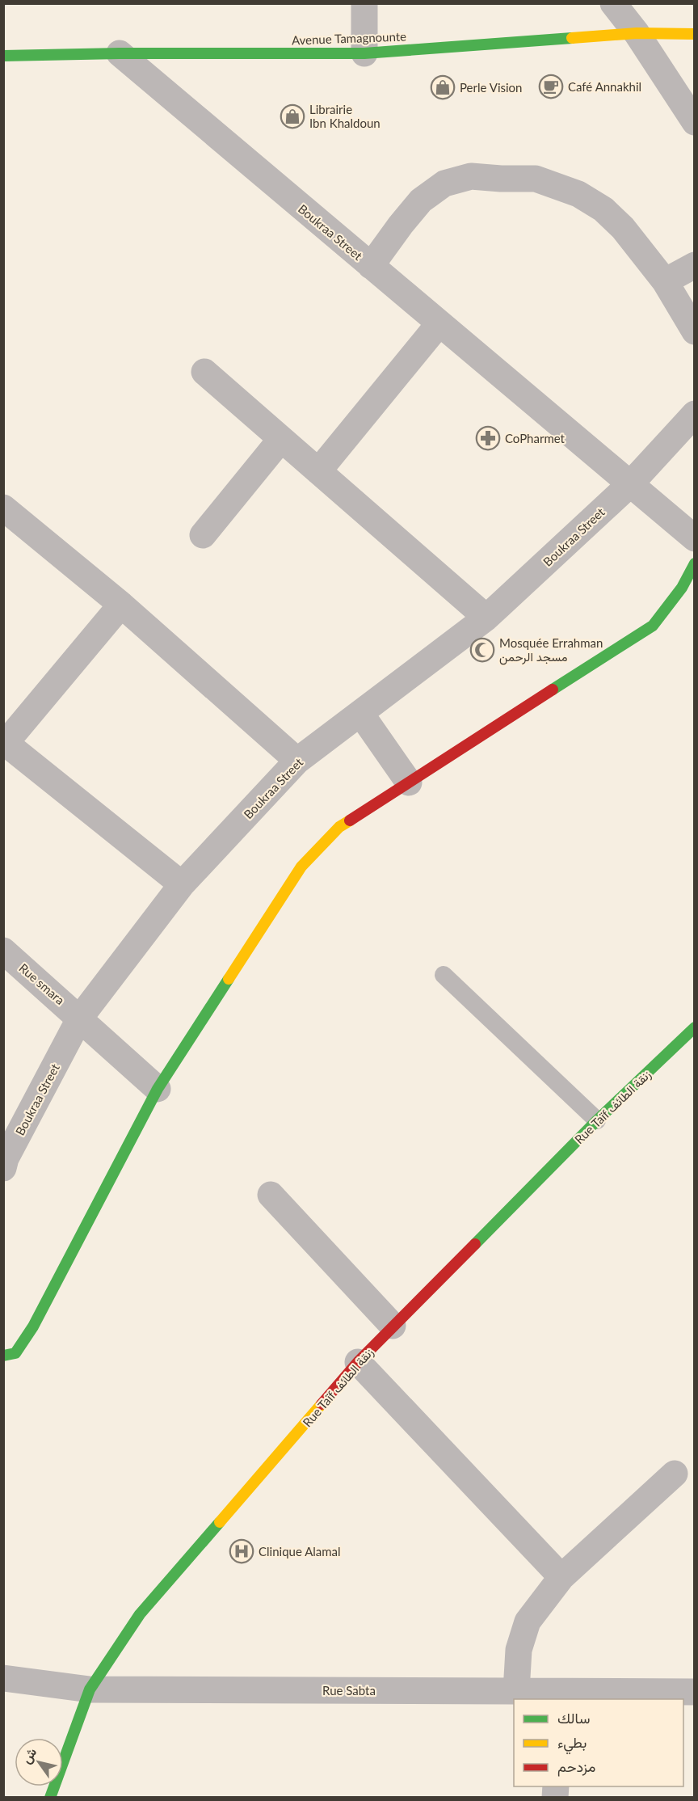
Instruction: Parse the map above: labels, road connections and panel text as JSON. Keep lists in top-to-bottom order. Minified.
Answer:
{"streets":{"street":["Avenue Tamagnounte","Boukraa Street","Rue smara","Rue Taïf زنقة الطائف","Rue Sabta"]},"crossings":[["Avenue Tamagnounte","Boukraa Street"],["Boukraa Street","Rue smara"],["Rue Taïf زنقة الطائف","Rue Sabta"]],"places":{"cafe":["Café Annakhil"],"shop":["Perle Vision","Librairie Ibn Khaldoun"],"pharmacy":["CoPharmet"],"mosque":["Mosquée Errahman مسجد الرحمن"],"hospital":["Clinique Alamal"]},"legend":["سالك","بطيء","مزدحم"],"north":"top left"}
